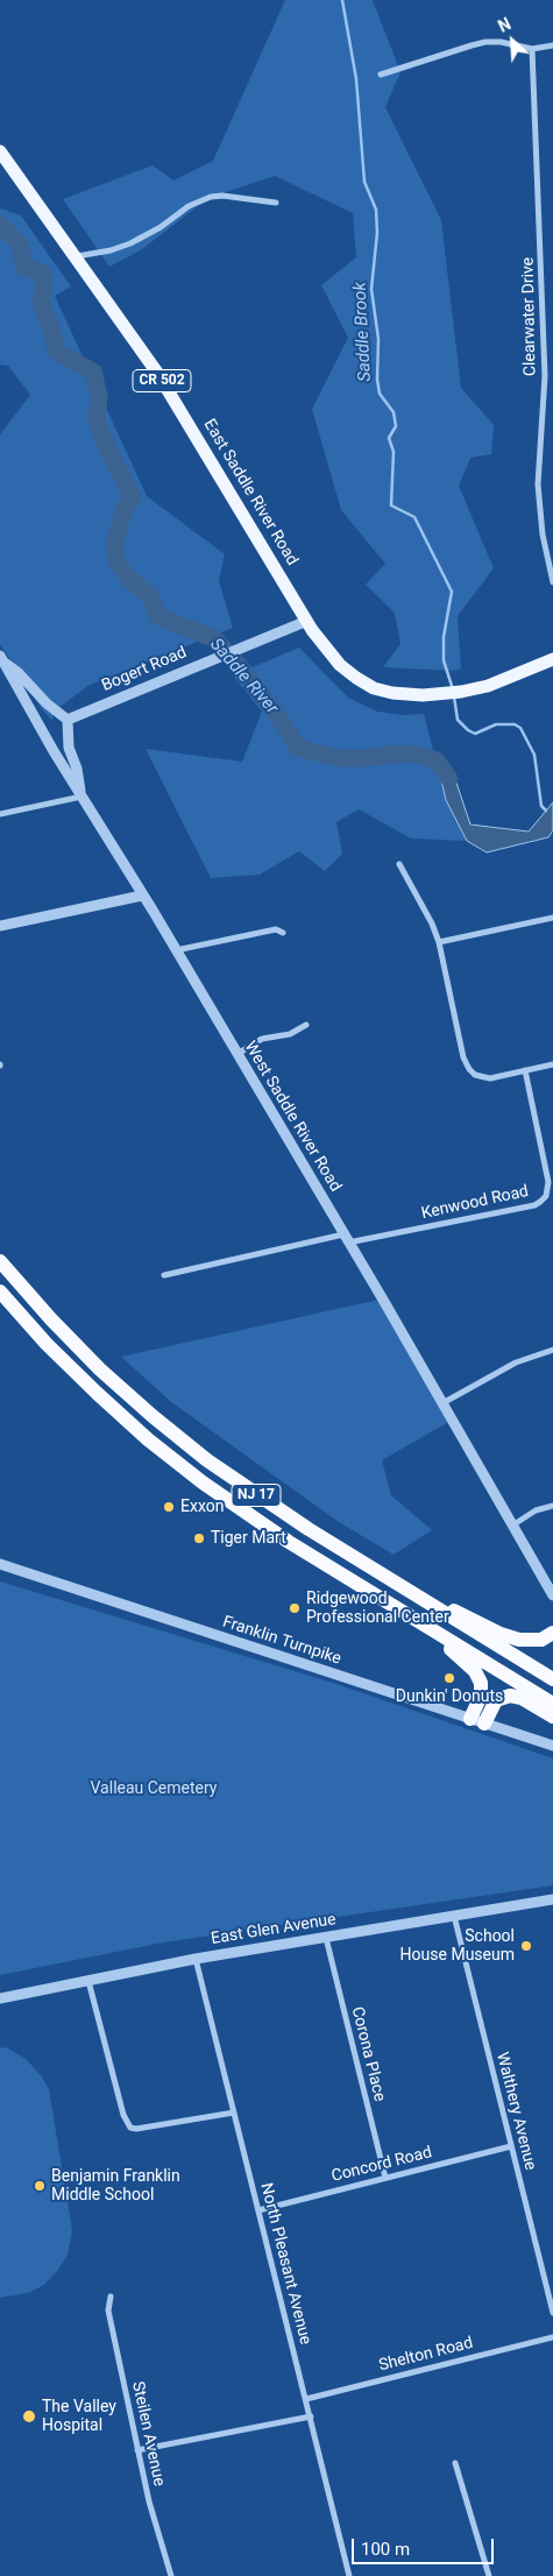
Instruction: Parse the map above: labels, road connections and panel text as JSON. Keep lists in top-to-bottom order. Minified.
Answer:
{"streets":{"highway":["NJ 17"],"main road":["CR 502","East Saddle River Road"],"street":["Clearwater Drive","Bogert Road","West Saddle River Road","Kenwood Road","Franklin Turnpike","East Glen Avenue","Corona Place","Walthery Avenue","Concord Road","North Pleasant Avenue","Shelton Road","Steilen Avenue"]},"crossings":[["East Saddle River Road","Bogert Road"],["West Saddle River Road","Kenwood Road"],["East Glen Avenue","Corona Place"],["East Glen Avenue","Walthery Avenue"],["East Glen Avenue","North Pleasant Avenue"],["Corona Place","Concord Road"],["Walthery Avenue","Concord Road"],["Concord Road","North Pleasant Avenue"],["North Pleasant Avenue","Shelton Road"]],"water":["Saddle Brook","Saddle River"],"parks":["Valleau Cemetery"],"places":["Exxon","Tiger Mart","Ridgewood Professional Center","Dunkin' Donuts","School House Museum","Benjamin Franklin Middle School","The Valley Hospital"],"scale_bar":"100 m","north":"top left"}
